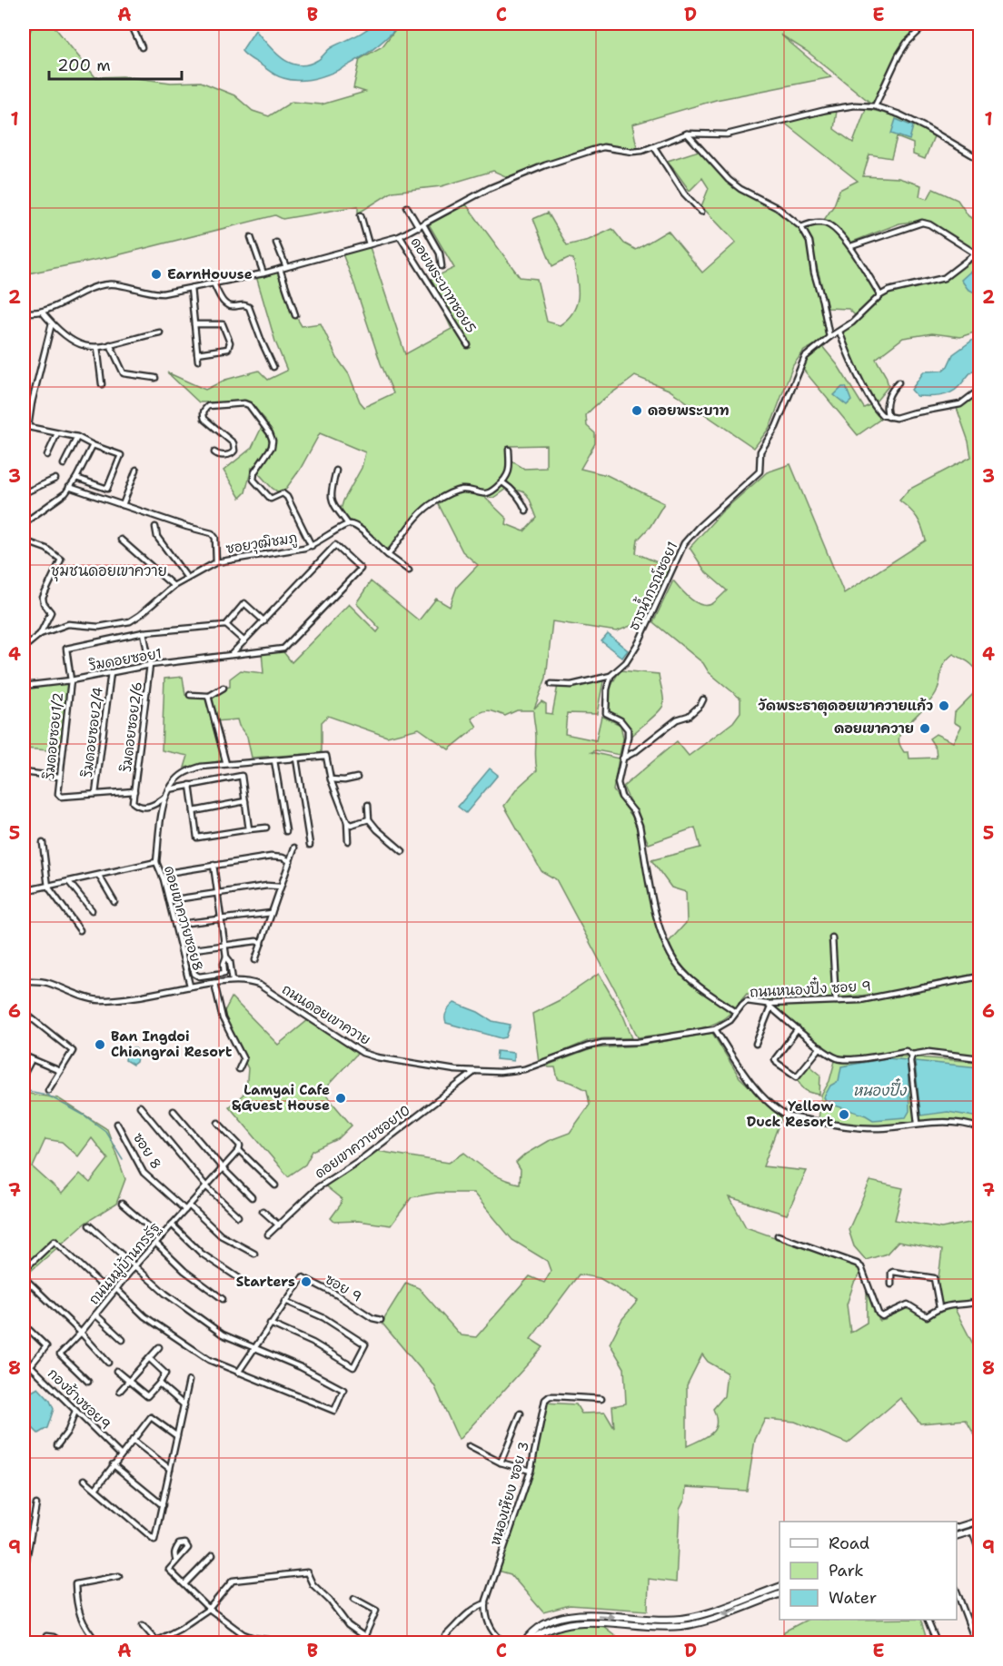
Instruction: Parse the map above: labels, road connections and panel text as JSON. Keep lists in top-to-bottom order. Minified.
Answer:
{"streets":{"street":["ดอยพระบาทซอย5","ซอยวุฒิชมภู","ธารน้ำกรณ์ซอย1","ริมดอยซอย1","ริมดอยซอย2/6","ริมดอยซอย2/4","ริมดอยซอย1/2","ดอยเขาควายซอย8","ถนนหนองปึ๋ง ซอย 9","ถนนดอยเขาควาย","ดอยเขาควายซอย10","ซอย 8","ถนนหมู่บ้านกรรัฐ","ซอย 9","กองช้างซอย9","หนองเหียง ซอย 3"]},"crossings":[["ริมดอยซอย1","ริมดอยซอย2/6"],["ริมดอยซอย1","ริมดอยซอย2/4"],["ริมดอยซอย1","ริมดอยซอย1/2"],["ริมดอยซอย2/6","ริมดอยซอย1/2"],["ริมดอยซอย2/4","ริมดอยซอย1/2"],["ดอยเขาควายซอย8","ถนนดอยเขาควาย"],["ถนนหนองปึ๋ง ซอย 9","ถนนดอยเขาควาย"],["ถนนดอยเขาควาย","ดอยเขาควายซอย10"],["ซอย 8","ถนนหมู่บ้านกรรัฐ"]],"districts":["ชุมชนดอยเขาควาย"],"water":["หนองปึ๋ง"],"places":["EarnHouuse","ดอยพระบาท","วัดพระธาตุดอยเขาควายแก้ว","ดอยเขาควาย","Ban Ingdoi Chiangrai Resort","Lamyai Cafe &Guest House","Yellow Duck Resort","Starters"],"legend":["Road","Park","Water"],"scale_bar":"200 m","grid":{"columns":["A","B","C","D","E"],"rows":["1","2","3","4","5","6","7","8","9"]}}
